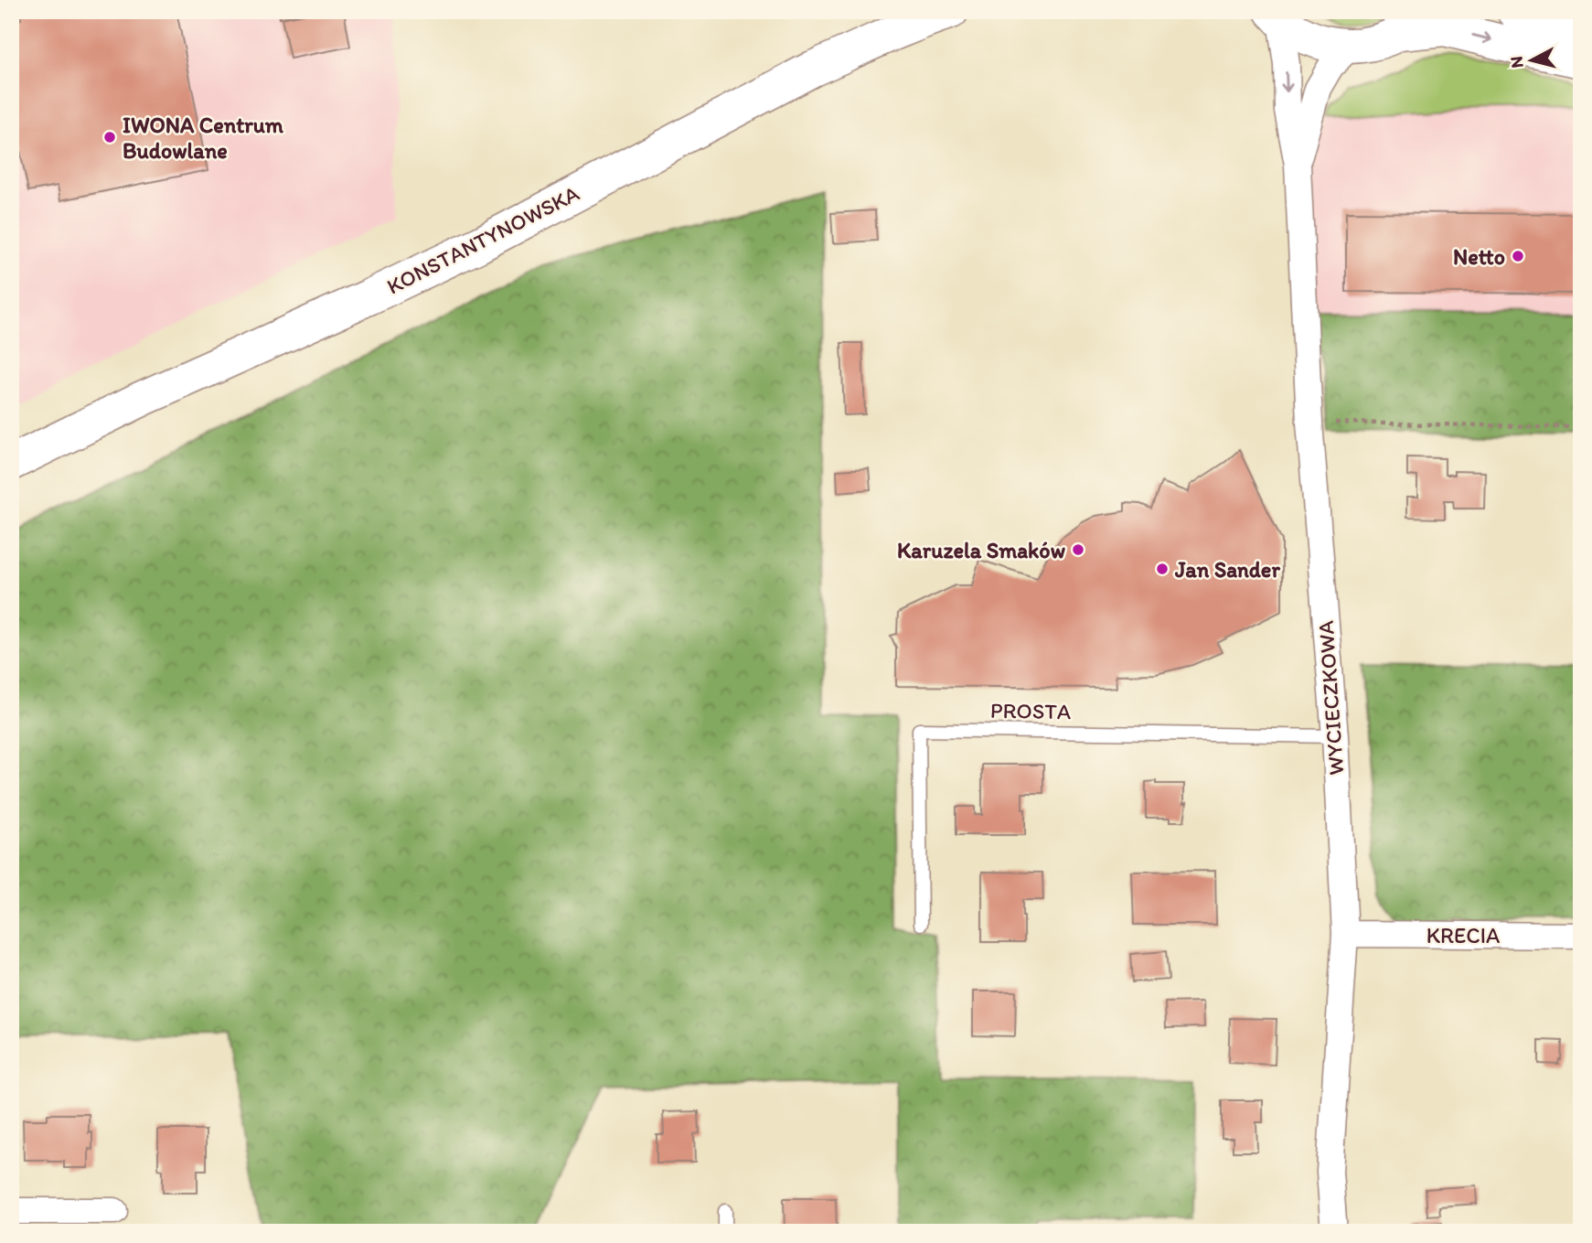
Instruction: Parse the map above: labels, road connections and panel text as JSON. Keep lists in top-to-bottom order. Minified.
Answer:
{"streets":{"main road":["KONSTANTYNOWSKA"],"street":["WYCIECZKOWA","KRECIA"],"lane":["PROSTA"]},"crossings":[["WYCIECZKOWA","PROSTA"],["WYCIECZKOWA","KRECIA"]],"places":["IWONA Centrum Budowlane","Netto","Karuzela Smaków","Jan Sander"],"north":"left"}
